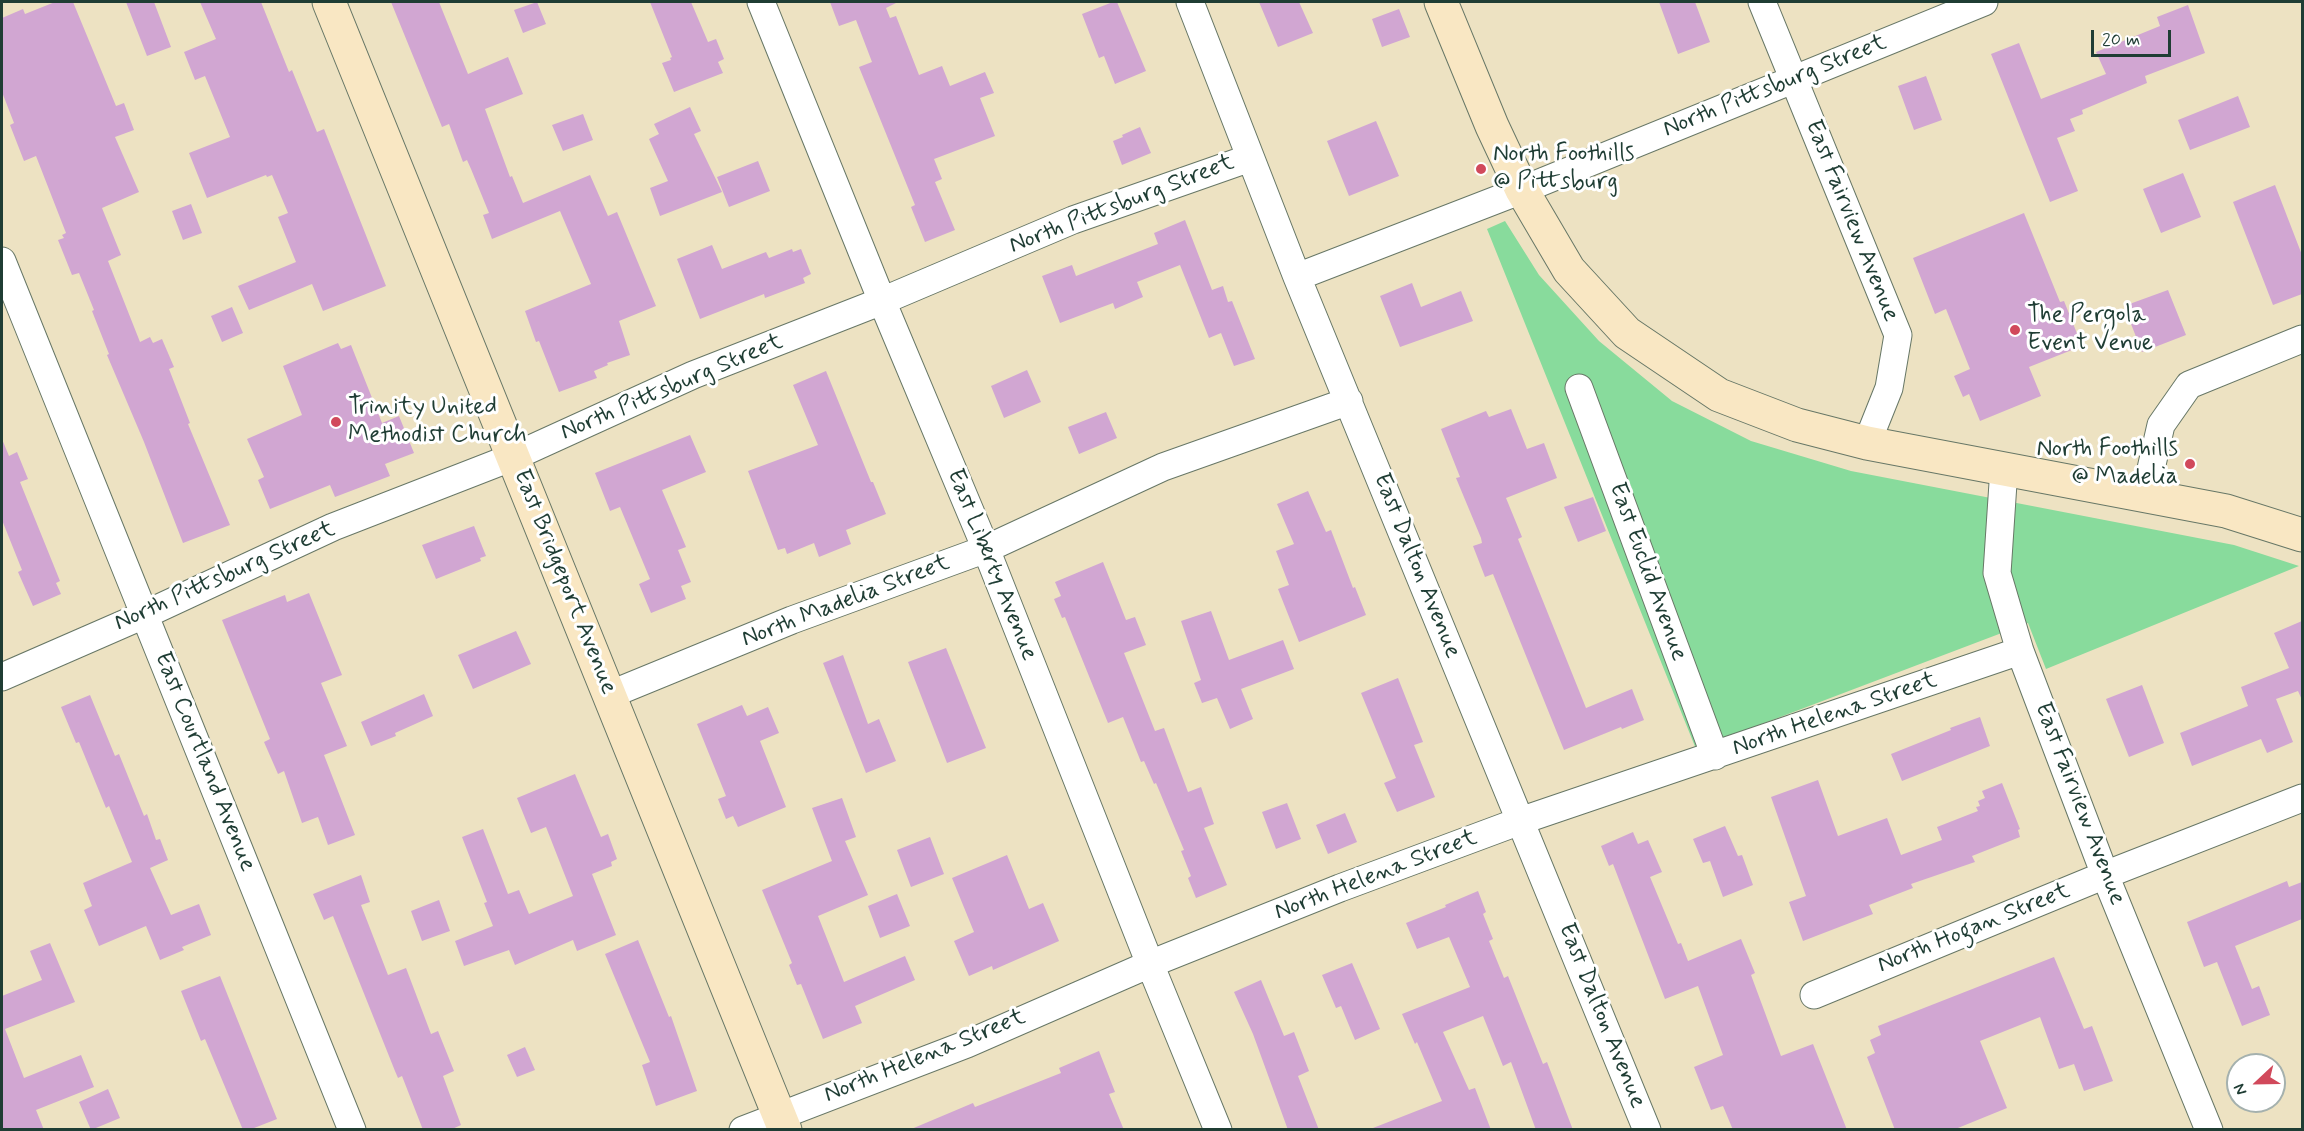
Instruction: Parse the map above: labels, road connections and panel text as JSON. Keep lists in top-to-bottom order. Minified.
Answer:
{"streets":{"street":["North Pittsburg Street","East Fairview Avenue","East Liberty Avenue","East Dalton Avenue","East Euclid Avenue","East Bridgeport Avenue","North Madelia Street","North Helena Street","East Courtland Avenue","North Hogan Street"]},"crossings":[["North Pittsburg Street","East Fairview Avenue"],["North Pittsburg Street","East Liberty Avenue"],["North Pittsburg Street","East Dalton Avenue"],["North Pittsburg Street","East Bridgeport Avenue"],["North Pittsburg Street","East Courtland Avenue"],["East Fairview Avenue","North Helena Street"],["East Fairview Avenue","North Hogan Street"],["East Liberty Avenue","North Madelia Street"],["East Liberty Avenue","North Helena Street"],["East Dalton Avenue","North Madelia Street"],["East Dalton Avenue","North Helena Street"],["East Euclid Avenue","North Helena Street"],["East Bridgeport Avenue","North Madelia Street"],["East Bridgeport Avenue","North Helena Street"]],"places":["North Foothills @ Pittsburg","The Pergola Event Venue","Trinity United Methodist Church","North Foothills @ Madelia"],"scale_bar":"20 m","north":"left"}
